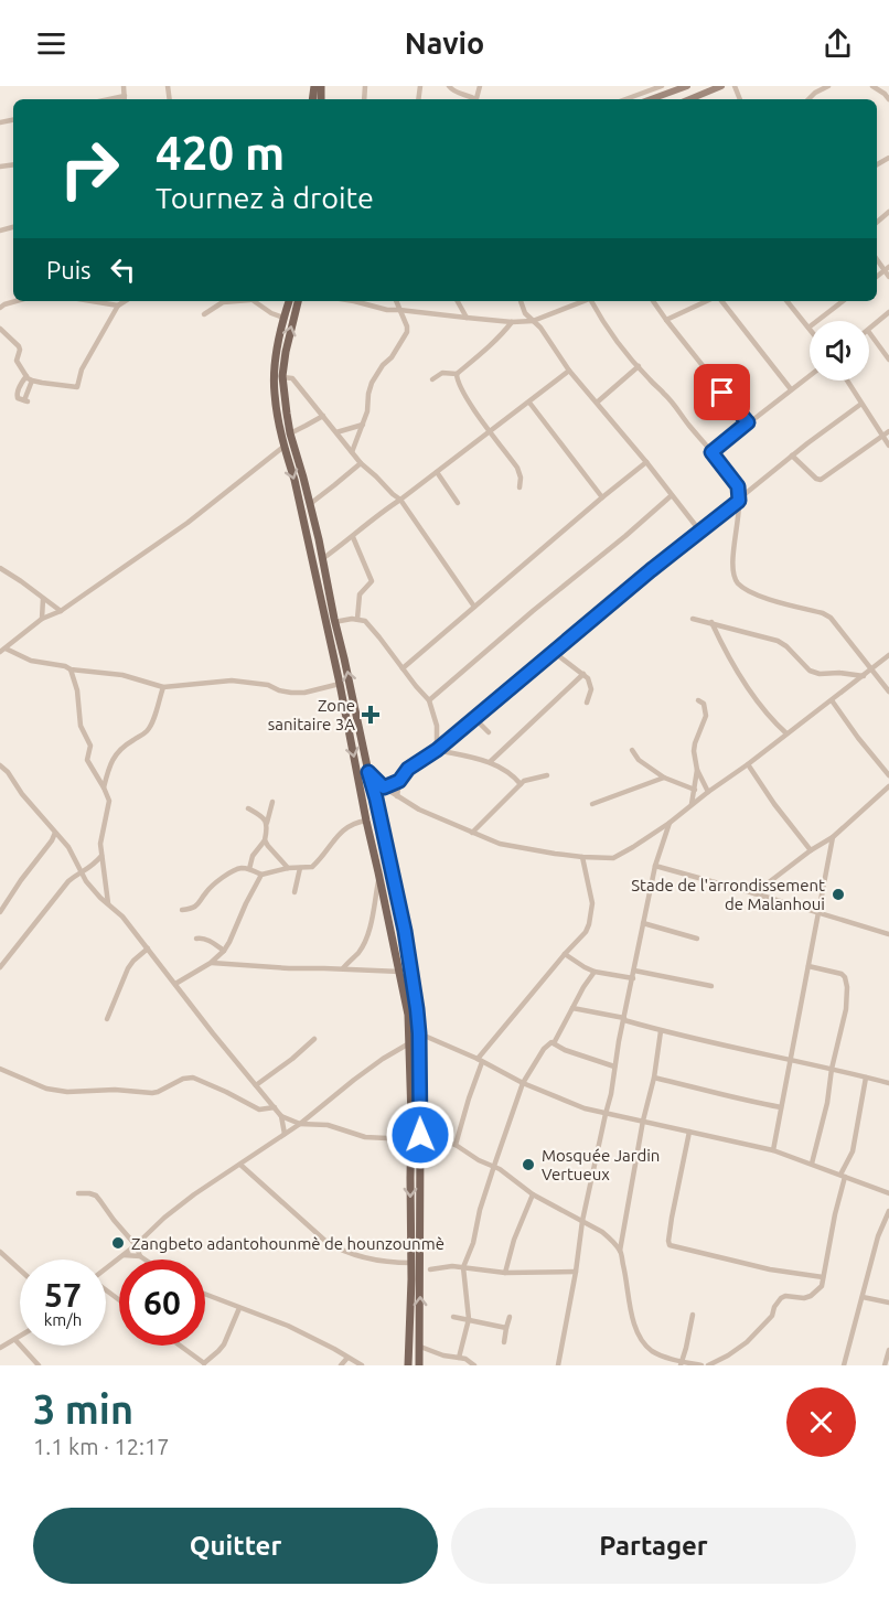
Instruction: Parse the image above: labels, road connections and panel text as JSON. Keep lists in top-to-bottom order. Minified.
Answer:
{"places":{"health":["Zone sanitaire 3A"],"other":["Stade de l'arrondissement de Malanhoui","Mosquée Jardin Vertueux","Zangbeto adantohounmè de hounzounmè"]},"page":{"header":"Navio","turn":["420 m","Tournez à droite"],"then":"Puis","speed":"57 km/h","limit":"60","heading":["3 min","1.1 km · 12:17"],"buttons":["Quitter","Partager"]}}
